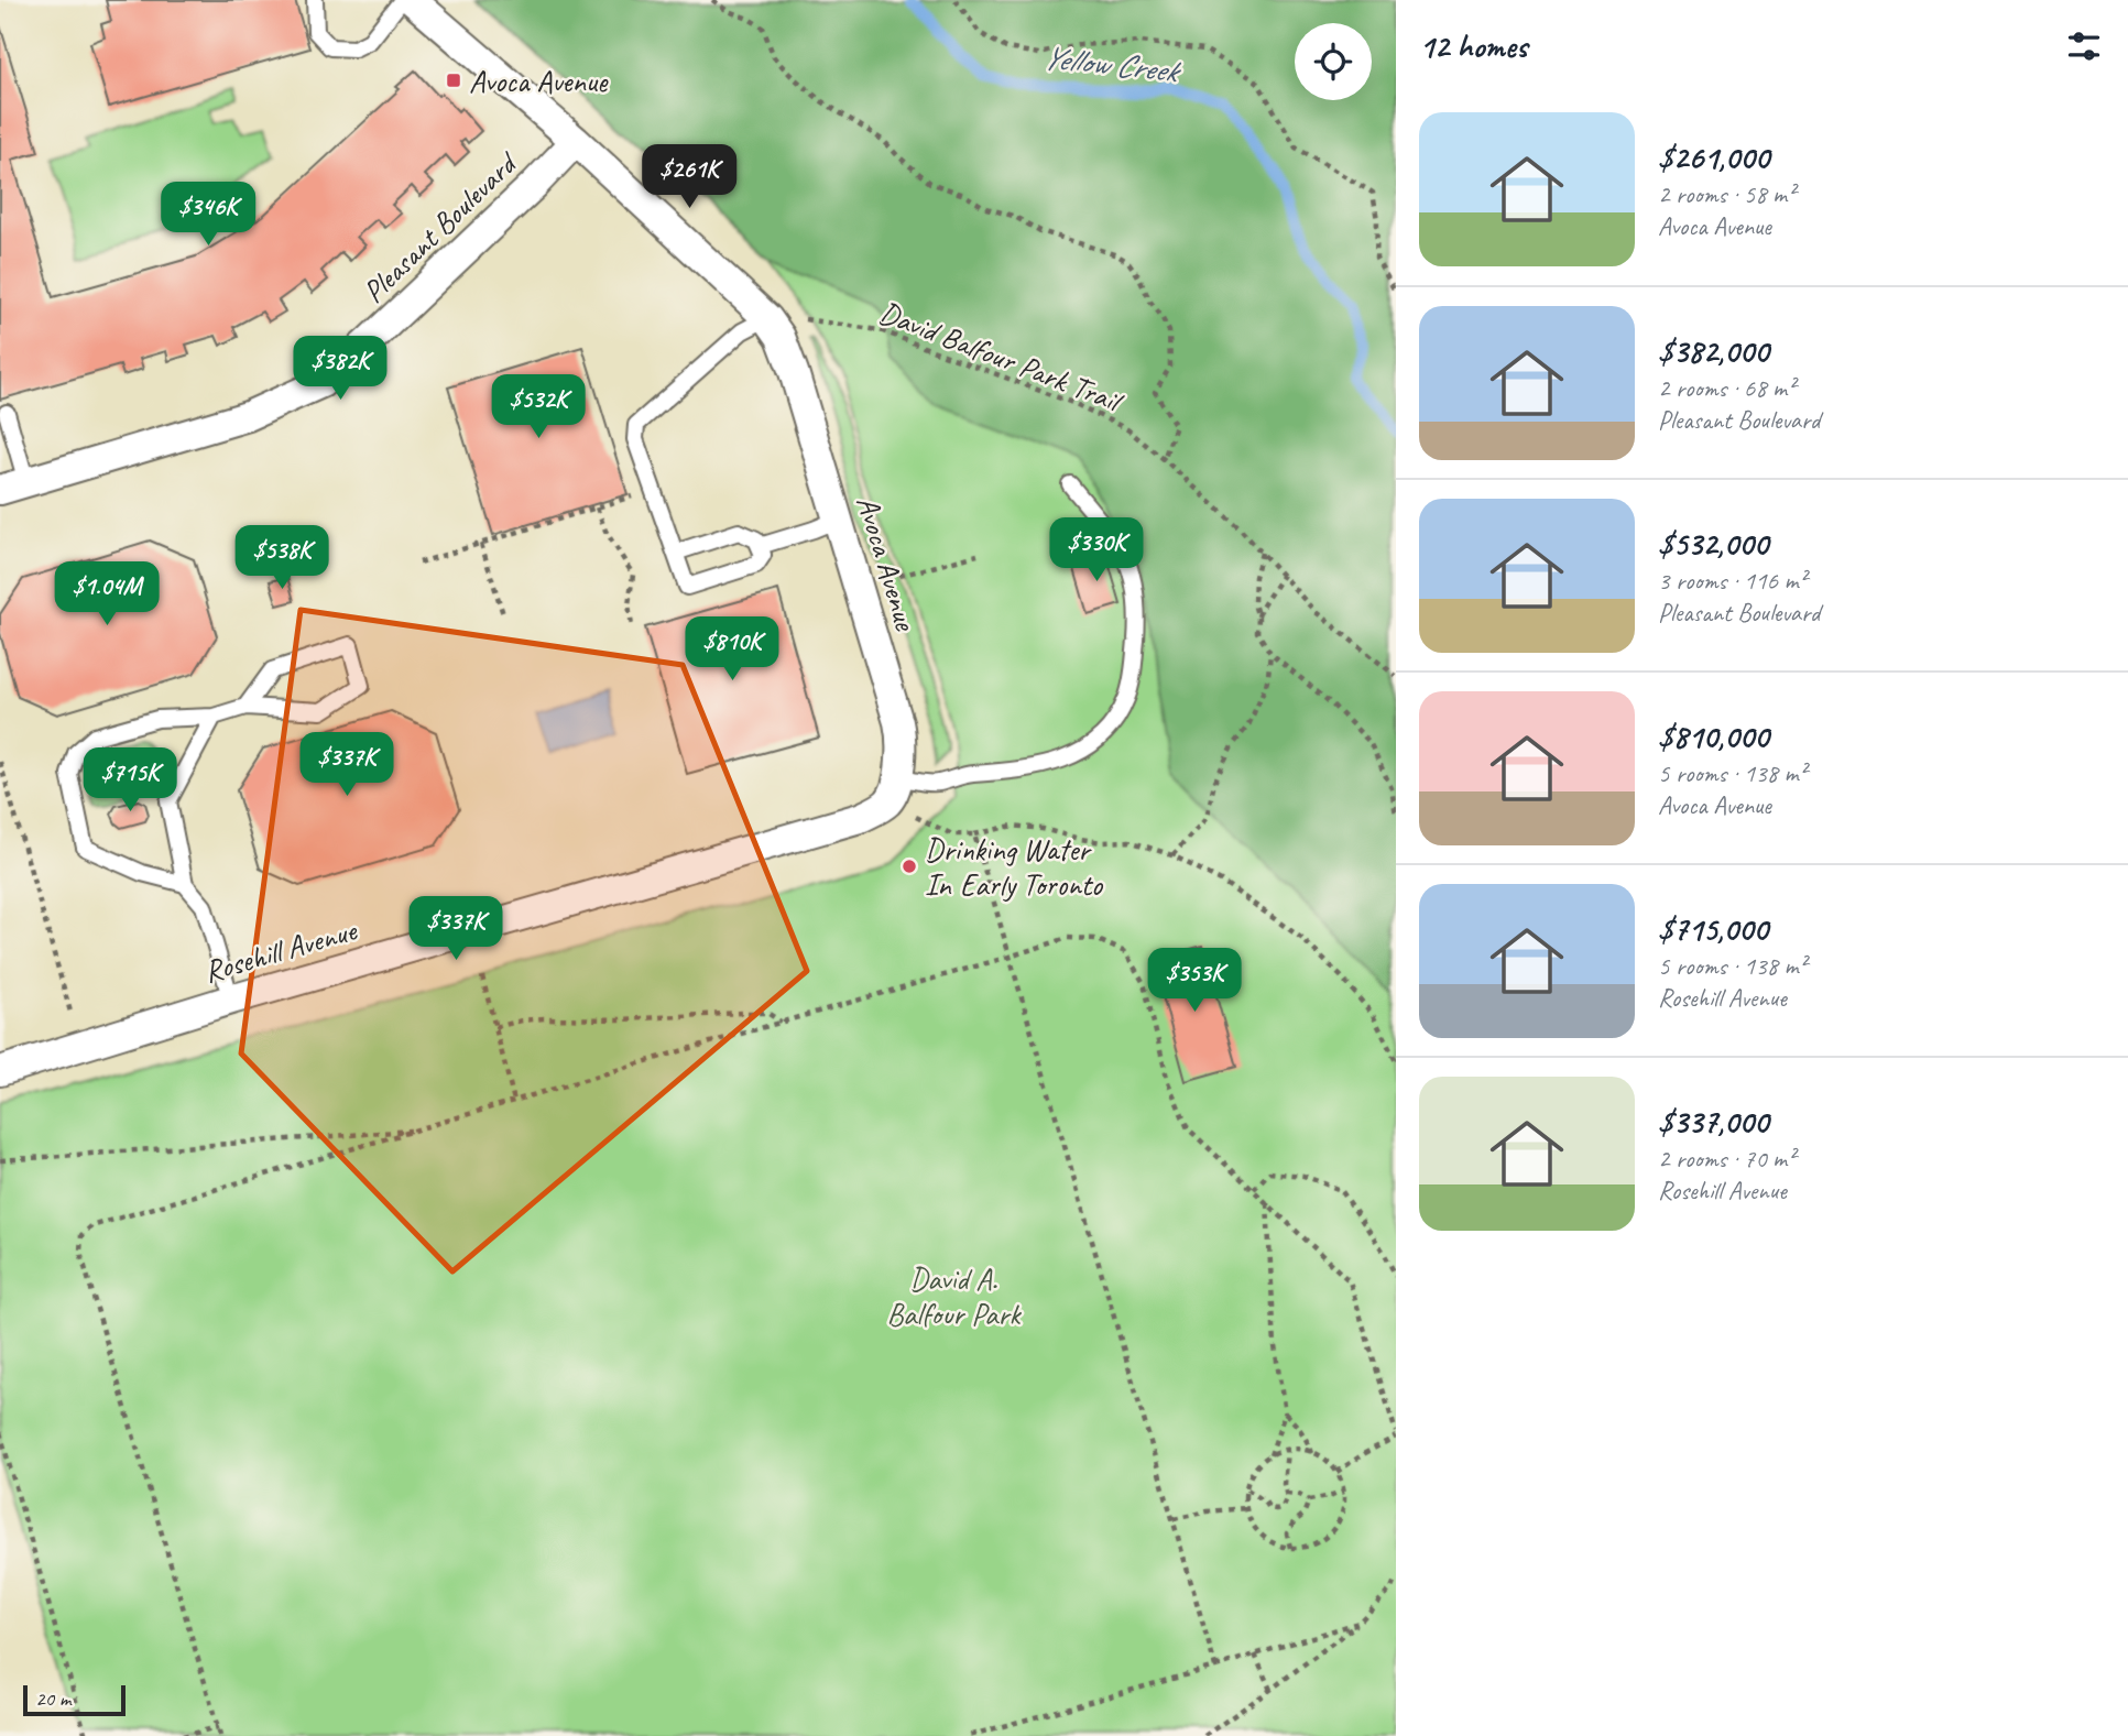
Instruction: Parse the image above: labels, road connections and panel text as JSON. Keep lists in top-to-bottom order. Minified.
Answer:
{"streets":{"street":["Pleasant Boulevard","Avoca Avenue","Rosehill Avenue"],"path":["David Balfour Park Trail"]},"crossings":[["Pleasant Boulevard","Avoca Avenue"],["David Balfour Park Trail","Avoca Avenue"],["Avoca Avenue","Rosehill Avenue"]],"water":["Yellow Creek"],"parks":["David A. Balfour Park"],"places":{"transit":["Avoca Avenue"],"other":["Drinking Water In Early Toronto"]},"scale_bar":"20 m","page":{"heading":"12 homes","list":[{"name":"$261,000","note":"2 rooms · 58 m² · Avoca Avenue"},{"name":"$382,000","note":"2 rooms · 68 m² · Pleasant Boulevard"},{"name":"$532,000","note":"3 rooms · 116 m² · Pleasant Boulevard"},{"name":"$810,000","note":"5 rooms · 138 m² · Avoca Avenue"},{"name":"$715,000","note":"5 rooms · 138 m² · Rosehill Avenue"},{"name":"$337,000","note":"2 rooms · 70 m² · Rosehill Avenue"}],"price":["$261K","$346K","$382K","$532K","$330K","$538K","$1.04M","$810K","$337K","$715K","$337K","$353K"],"scale":"20 m"}}
